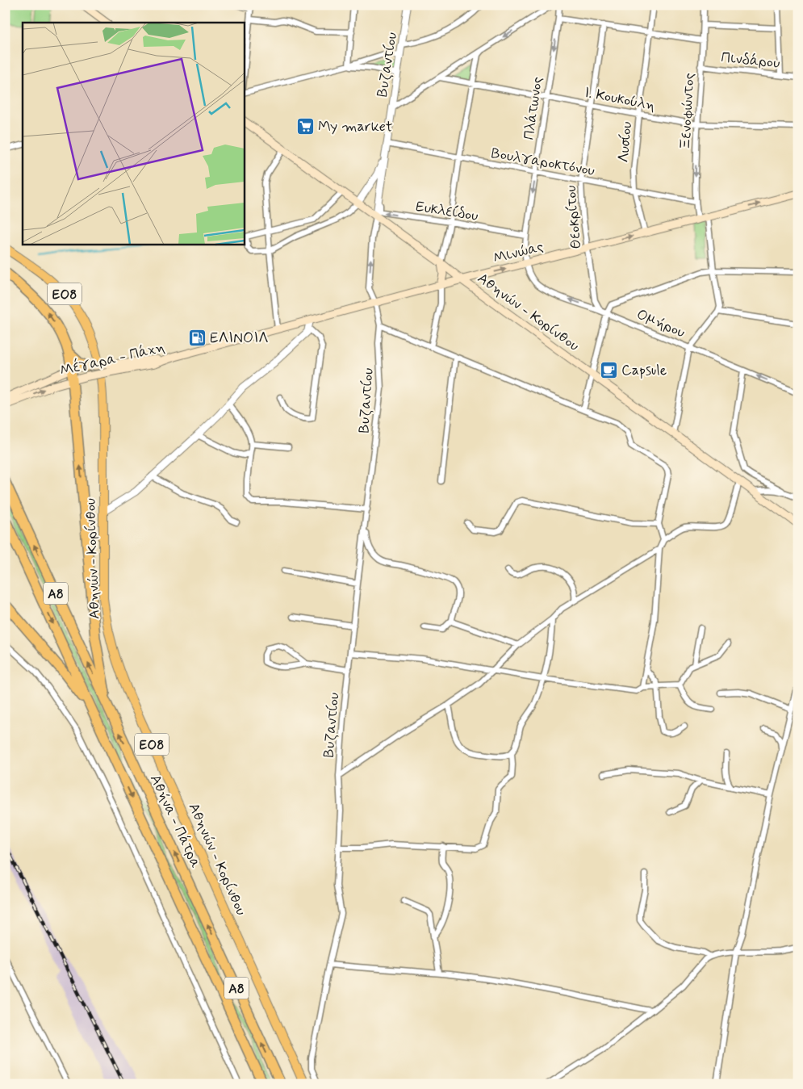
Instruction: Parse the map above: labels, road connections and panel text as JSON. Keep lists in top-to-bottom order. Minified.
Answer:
{"streets":{"highway":["Α8","Αθήνα - Πάτρα"],"main road":["Μινώας","ΕΟ8","Αθηνών - Κορίνθου","Μέγαρα - Πάχη"],"street":["Πινδάρου","Βυζαντίου","Ι. Κουκούλη","Πλάτωνος","Ξενοφώντος","Λυσίου","Βουλγαροκτόνου","Ευκλείδου","Θεοκρίτου","Ομήρου"]},"crossings":[["Πινδάρου","Ξενοφώντος"],["Βυζαντίου","Βουλγαροκτόνου"],["Βυζαντίου","Ευκλείδου"],["Βυζαντίου","Μινώας"],["Βυζαντίου","Αθηνών - Κορίνθου"],["Ι. Κουκούλη","Πλάτωνος"],["Ι. Κουκούλη","Ξενοφώντος"],["Ι. Κουκούλη","Λυσίου"],["Ι. Κουκούλη","Θεοκρίτου"],["Πλάτωνος","Βουλγαροκτόνου"],["Πλάτωνος","Ευκλείδου"],["Πλάτωνος","Μινώας"],["Πλάτωνος","Ομήρου"],["Ξενοφώντος","Βουλγαροκτόνου"],["Ξενοφώντος","Μινώας"],["Λυσίου","Βουλγαροκτόνου"],["Λυσίου","Μινώας"],["Βουλγαροκτόνου","Θεοκρίτου"],["Θεοκρίτου","Μινώας"],["Θεοκρίτου","Ομήρου"],["Μινώας","Αθηνών - Κορίνθου"],["Μινώας","Ομήρου"],["Μινώας","Μέγαρα - Πάχη"]],"one_way":["Πλάτωνος","Ξενοφώντος","Ευκλείδου","Ομήρου"],"places":{"supermarket":["My market"],"fuel station":["ΕΛΙΝΟΙΛ"],"cafe":["Capsule"]}}
